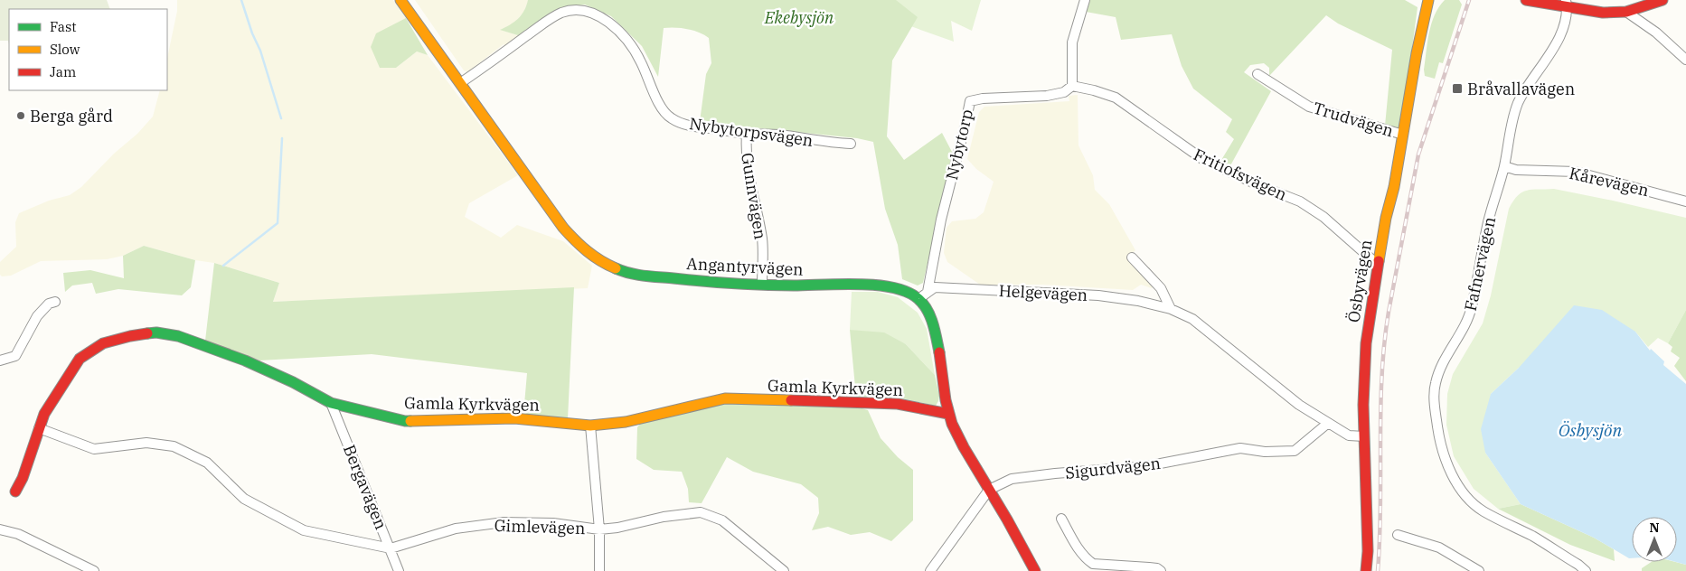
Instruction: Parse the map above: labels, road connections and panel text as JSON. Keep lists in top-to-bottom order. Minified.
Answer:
{"streets":{"street":["Trudvägen","Nybytorpsvägen","Nybytorp","Fritiofsvägen","Kårevägen","Gunnvägen","Fafnervägen","Angantyrvägen","Ösbyvägen","Helgevägen","Gamla Kyrkvägen","Sigurdvägen","Bergavägen","Gimlevägen"]},"crossings":[["Trudvägen","Ösbyvägen"],["Nybytorpsvägen","Gunnvägen"],["Nybytorpsvägen","Angantyrvägen"],["Nybytorp","Fritiofsvägen"],["Nybytorp","Helgevägen"],["Fritiofsvägen","Ösbyvägen"],["Kårevägen","Fafnervägen"],["Gunnvägen","Angantyrvägen"],["Angantyrvägen","Helgevägen"],["Ösbyvägen","Helgevägen"],["Helgevägen","Sigurdvägen"],["Gamla Kyrkvägen","Bergavägen"],["Gamla Kyrkvägen","Gimlevägen"],["Bergavägen","Gimlevägen"]],"water":["Ösbysjön"],"parks":["Ekebysjön"],"places":{"transit":["Bråvallavägen"],"other":["Berga gård"]},"legend":["Fast","Slow","Jam"],"north":"top"}
